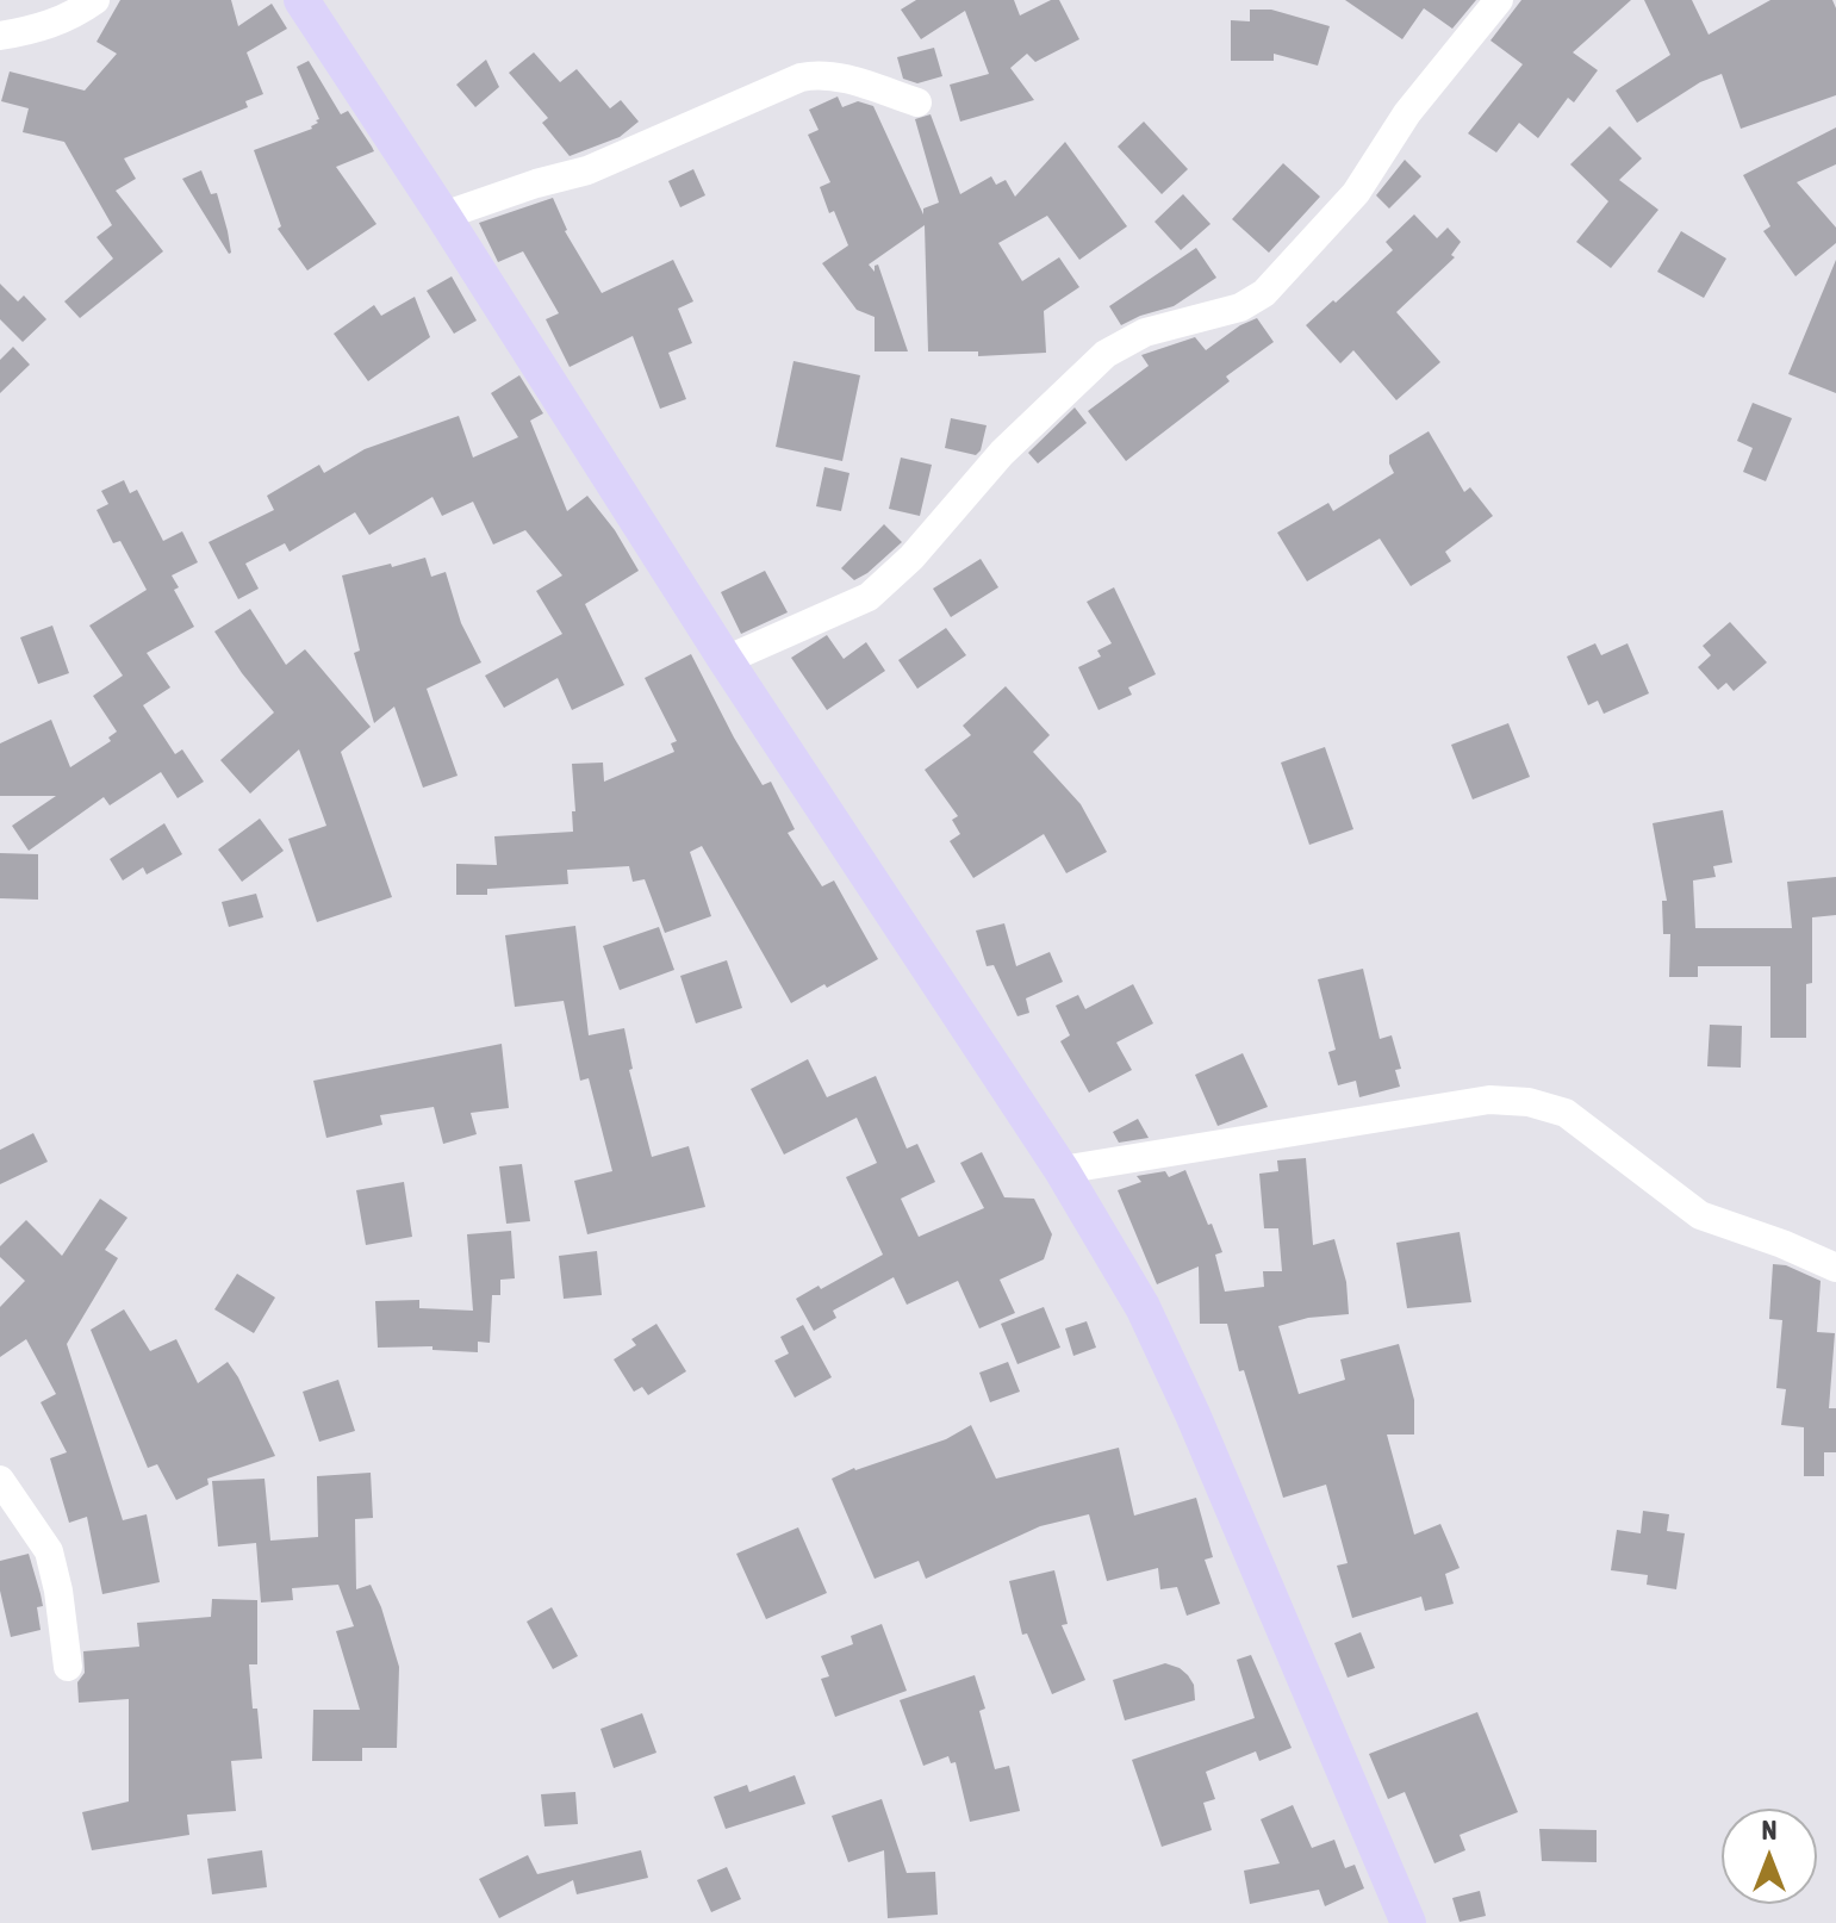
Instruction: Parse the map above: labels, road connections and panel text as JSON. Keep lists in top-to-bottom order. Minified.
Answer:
{"north":"top"}
